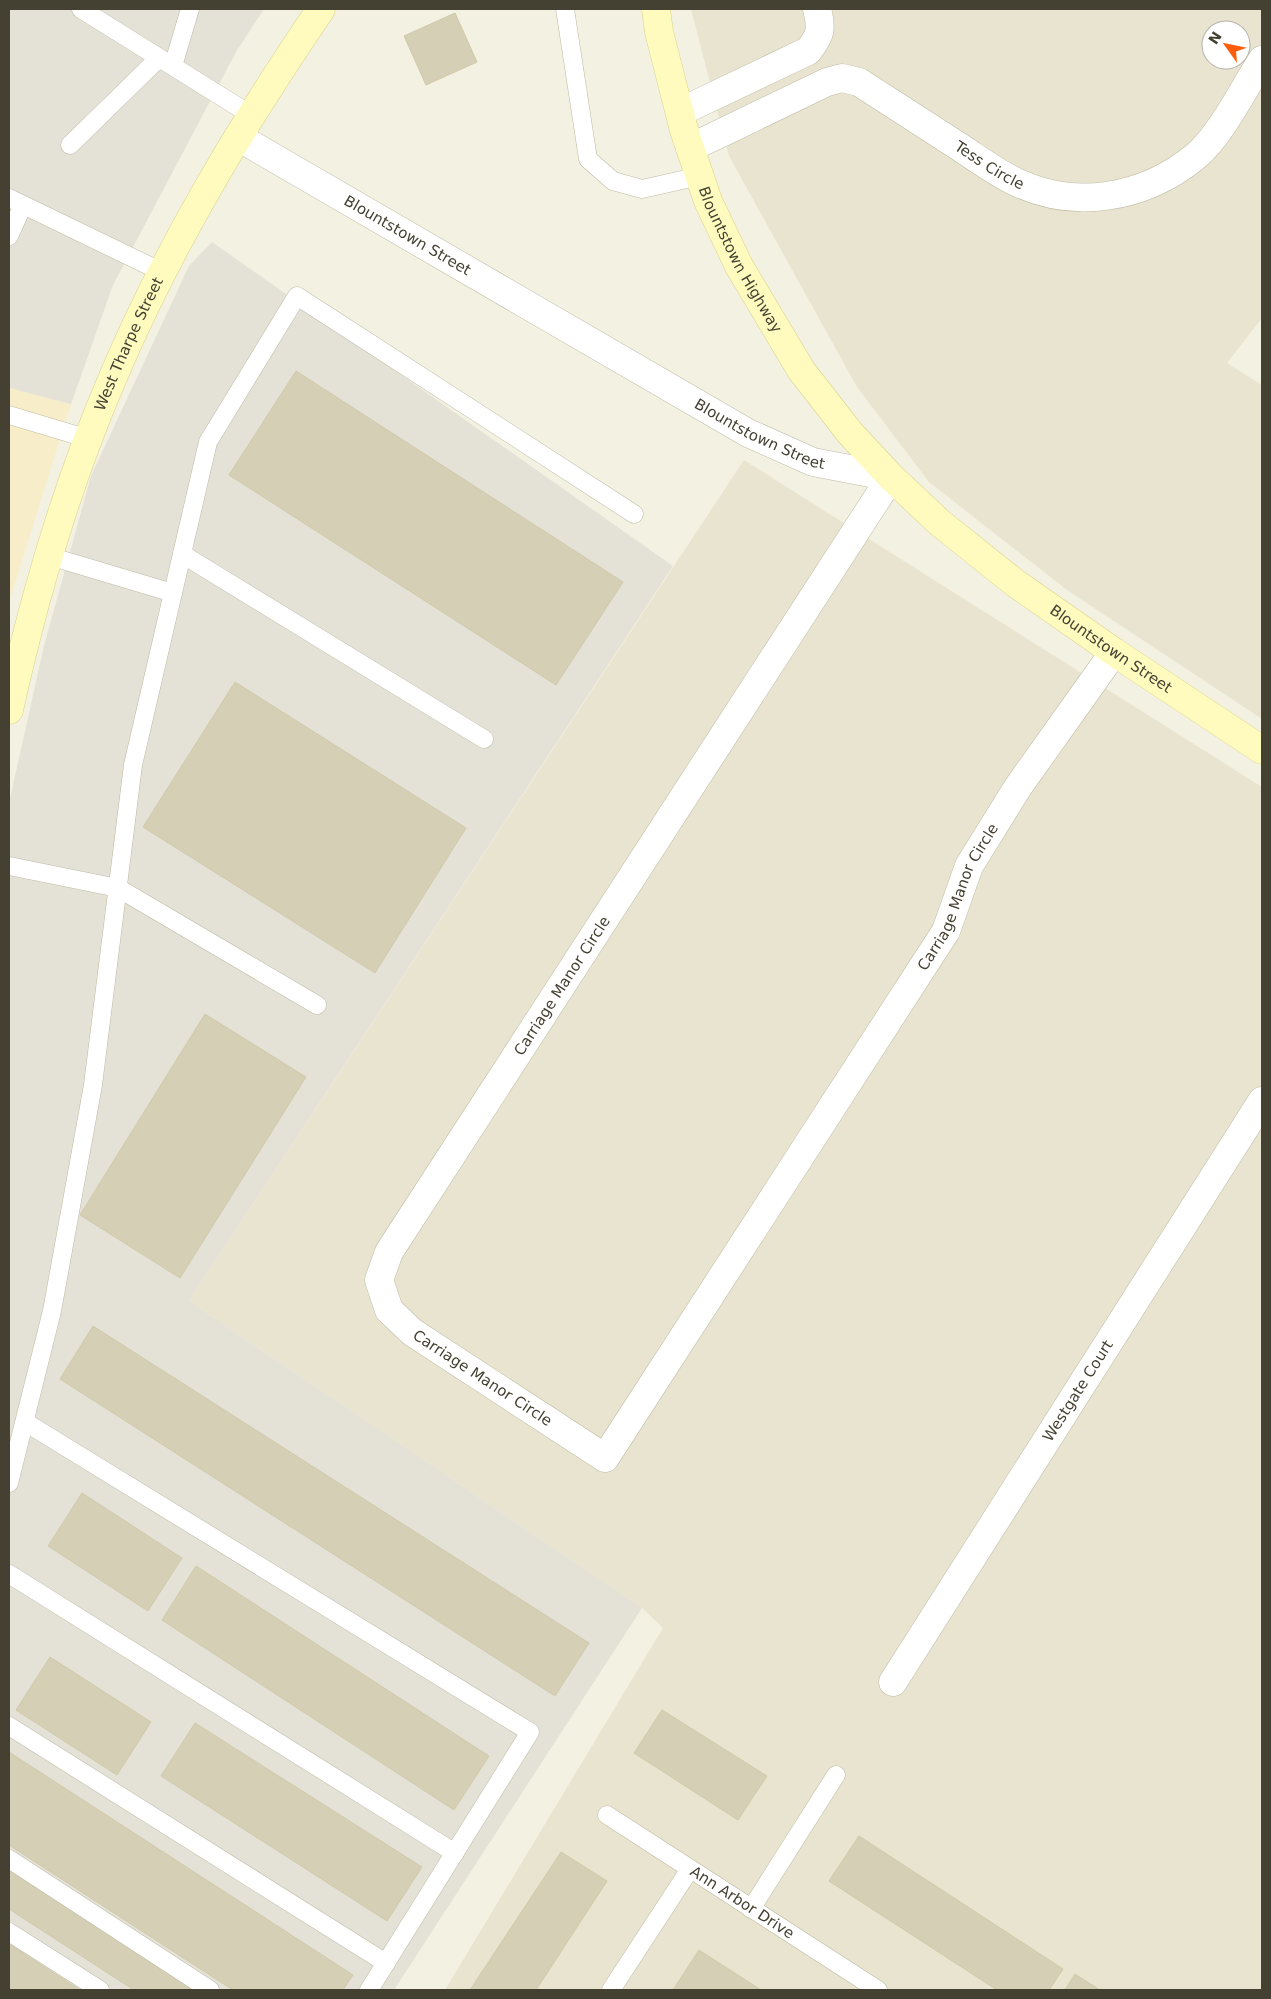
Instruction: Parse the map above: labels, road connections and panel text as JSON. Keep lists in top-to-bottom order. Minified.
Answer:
{"streets":{"main road":["Blountstown Street","Blountstown Highway","West Tharpe Street"],"street":["Tess Circle","Carriage Manor Circle","Westgate Court"],"lane":["Ann Arbor Drive"]},"crossings":[["Tess Circle","Blountstown Highway"],["Blountstown Street","Blountstown Highway"],["Blountstown Street","West Tharpe Street"],["Blountstown Street","Carriage Manor Circle"],["Blountstown Highway","Carriage Manor Circle"]],"north":"top left"}
